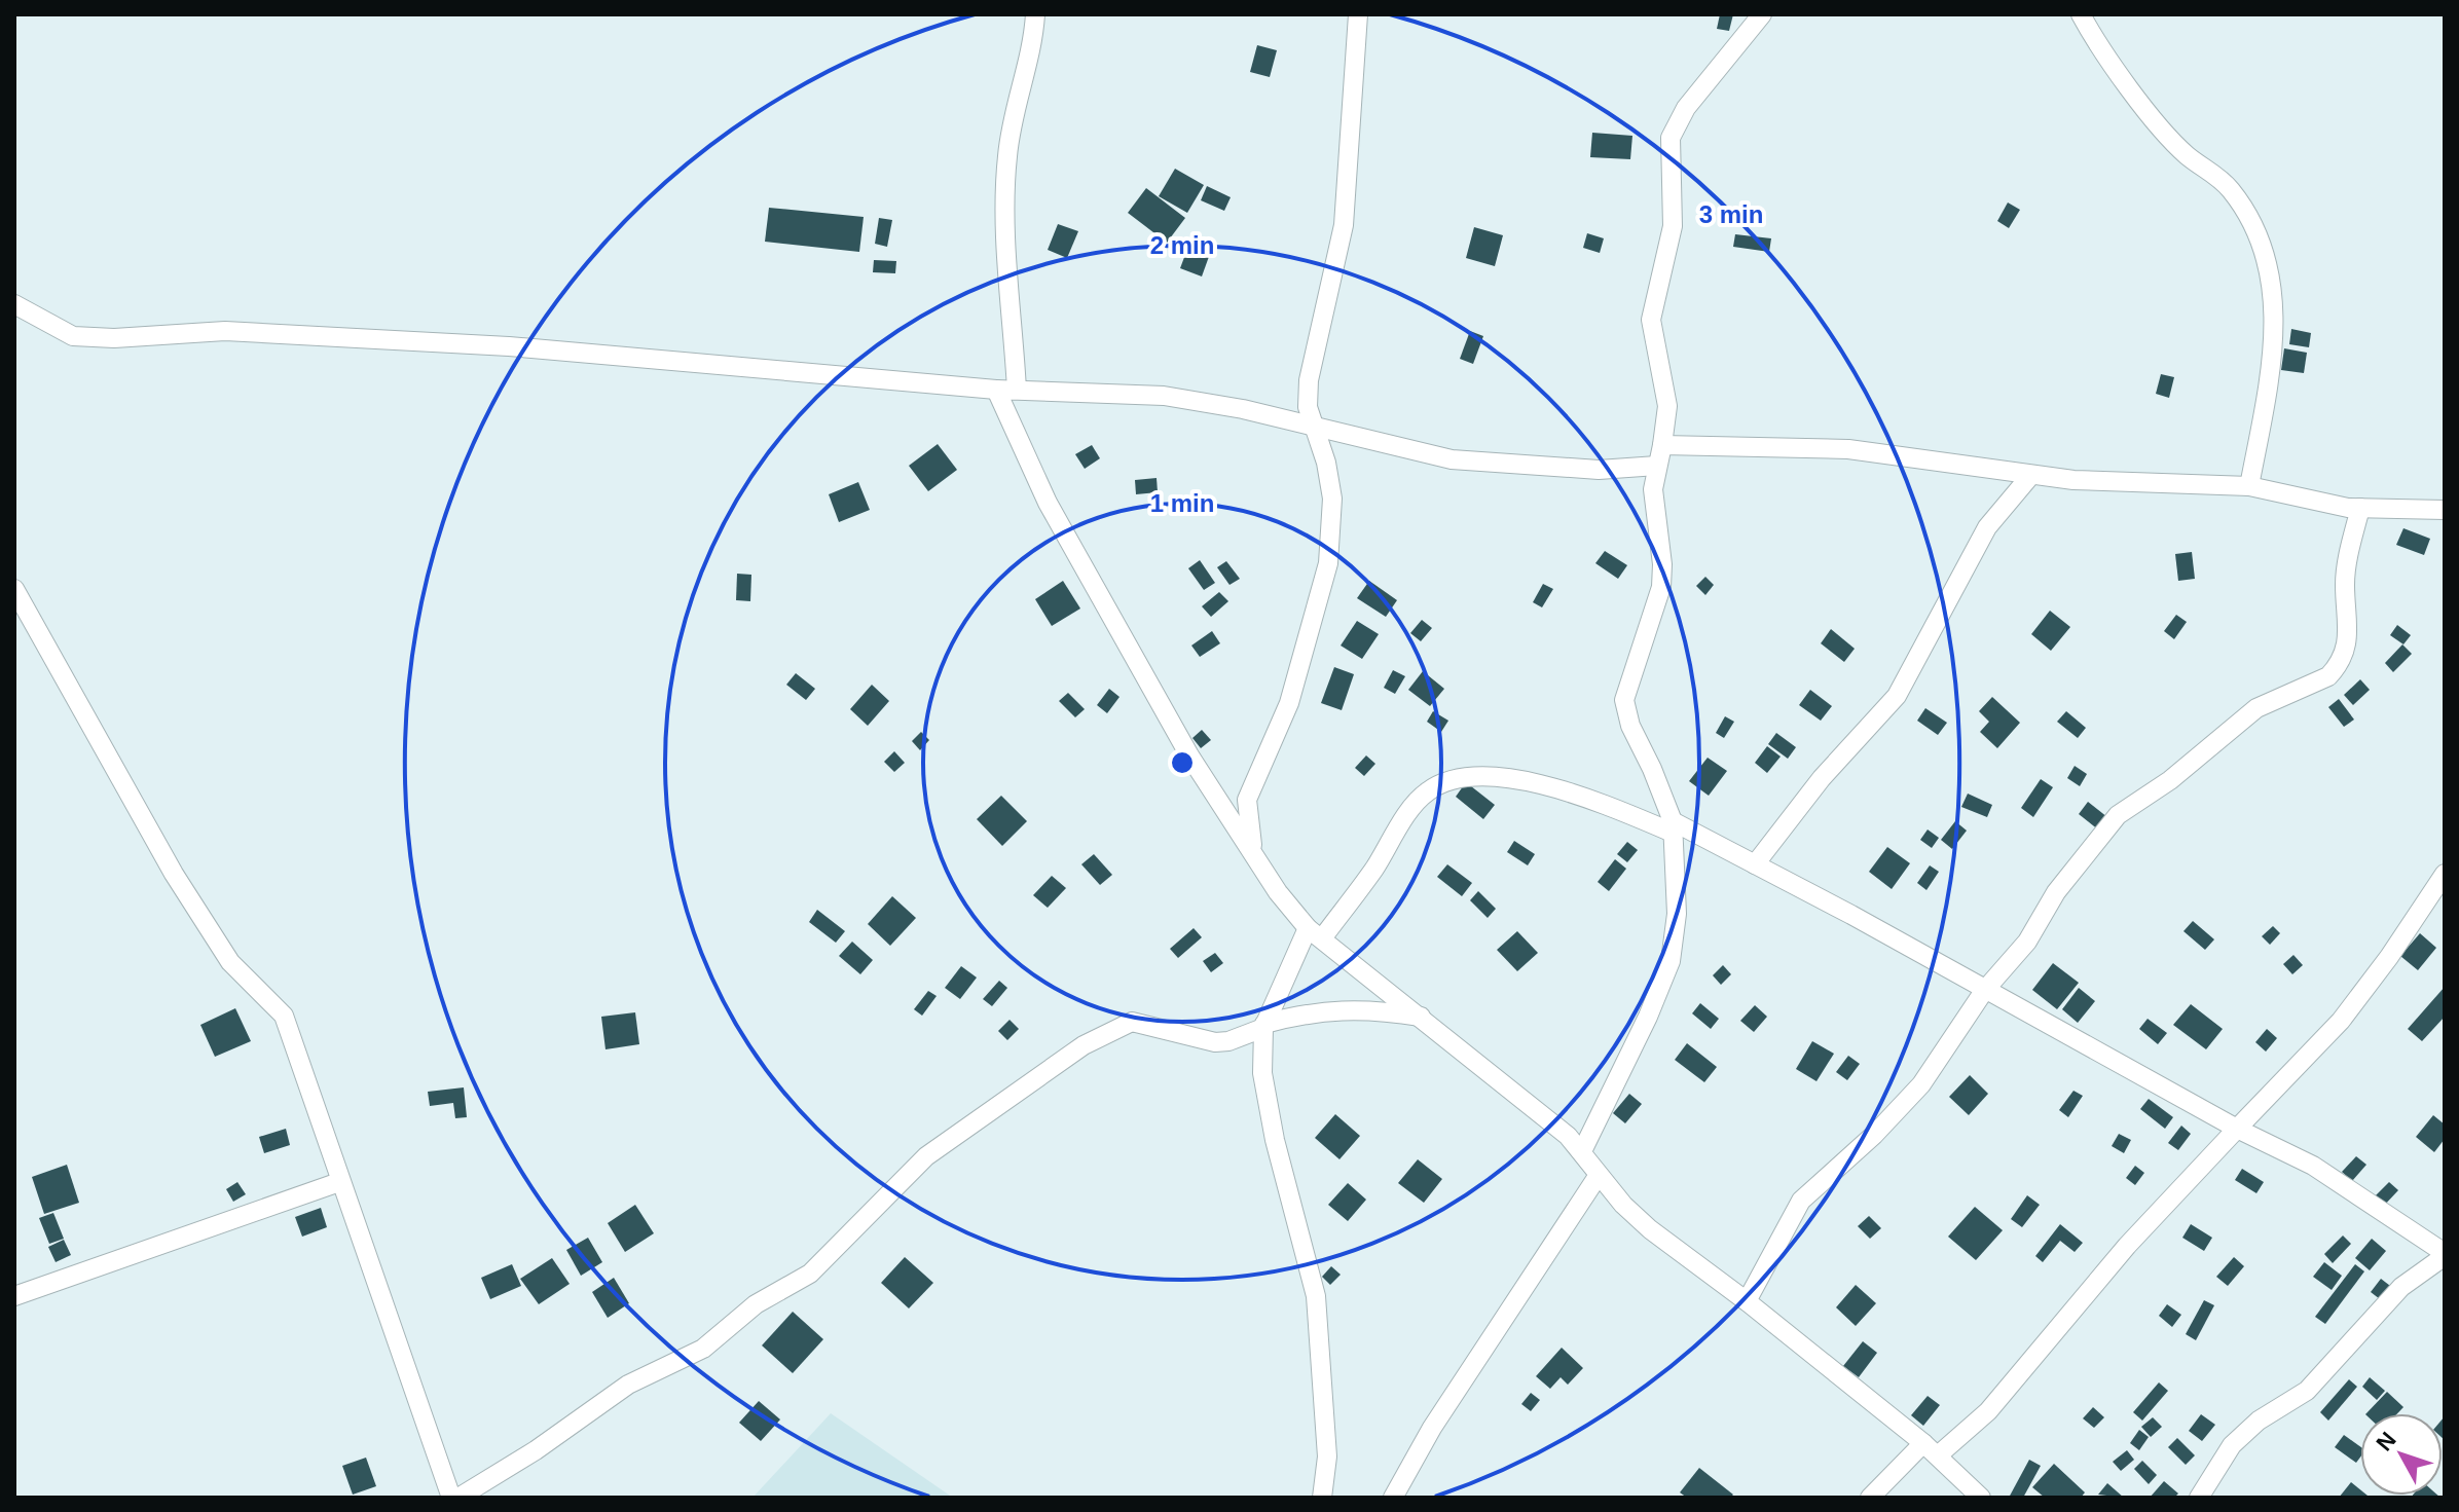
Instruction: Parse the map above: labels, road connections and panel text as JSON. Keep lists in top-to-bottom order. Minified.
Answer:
{"north":"top left","rings":["3 min","2 min","1 min"]}
